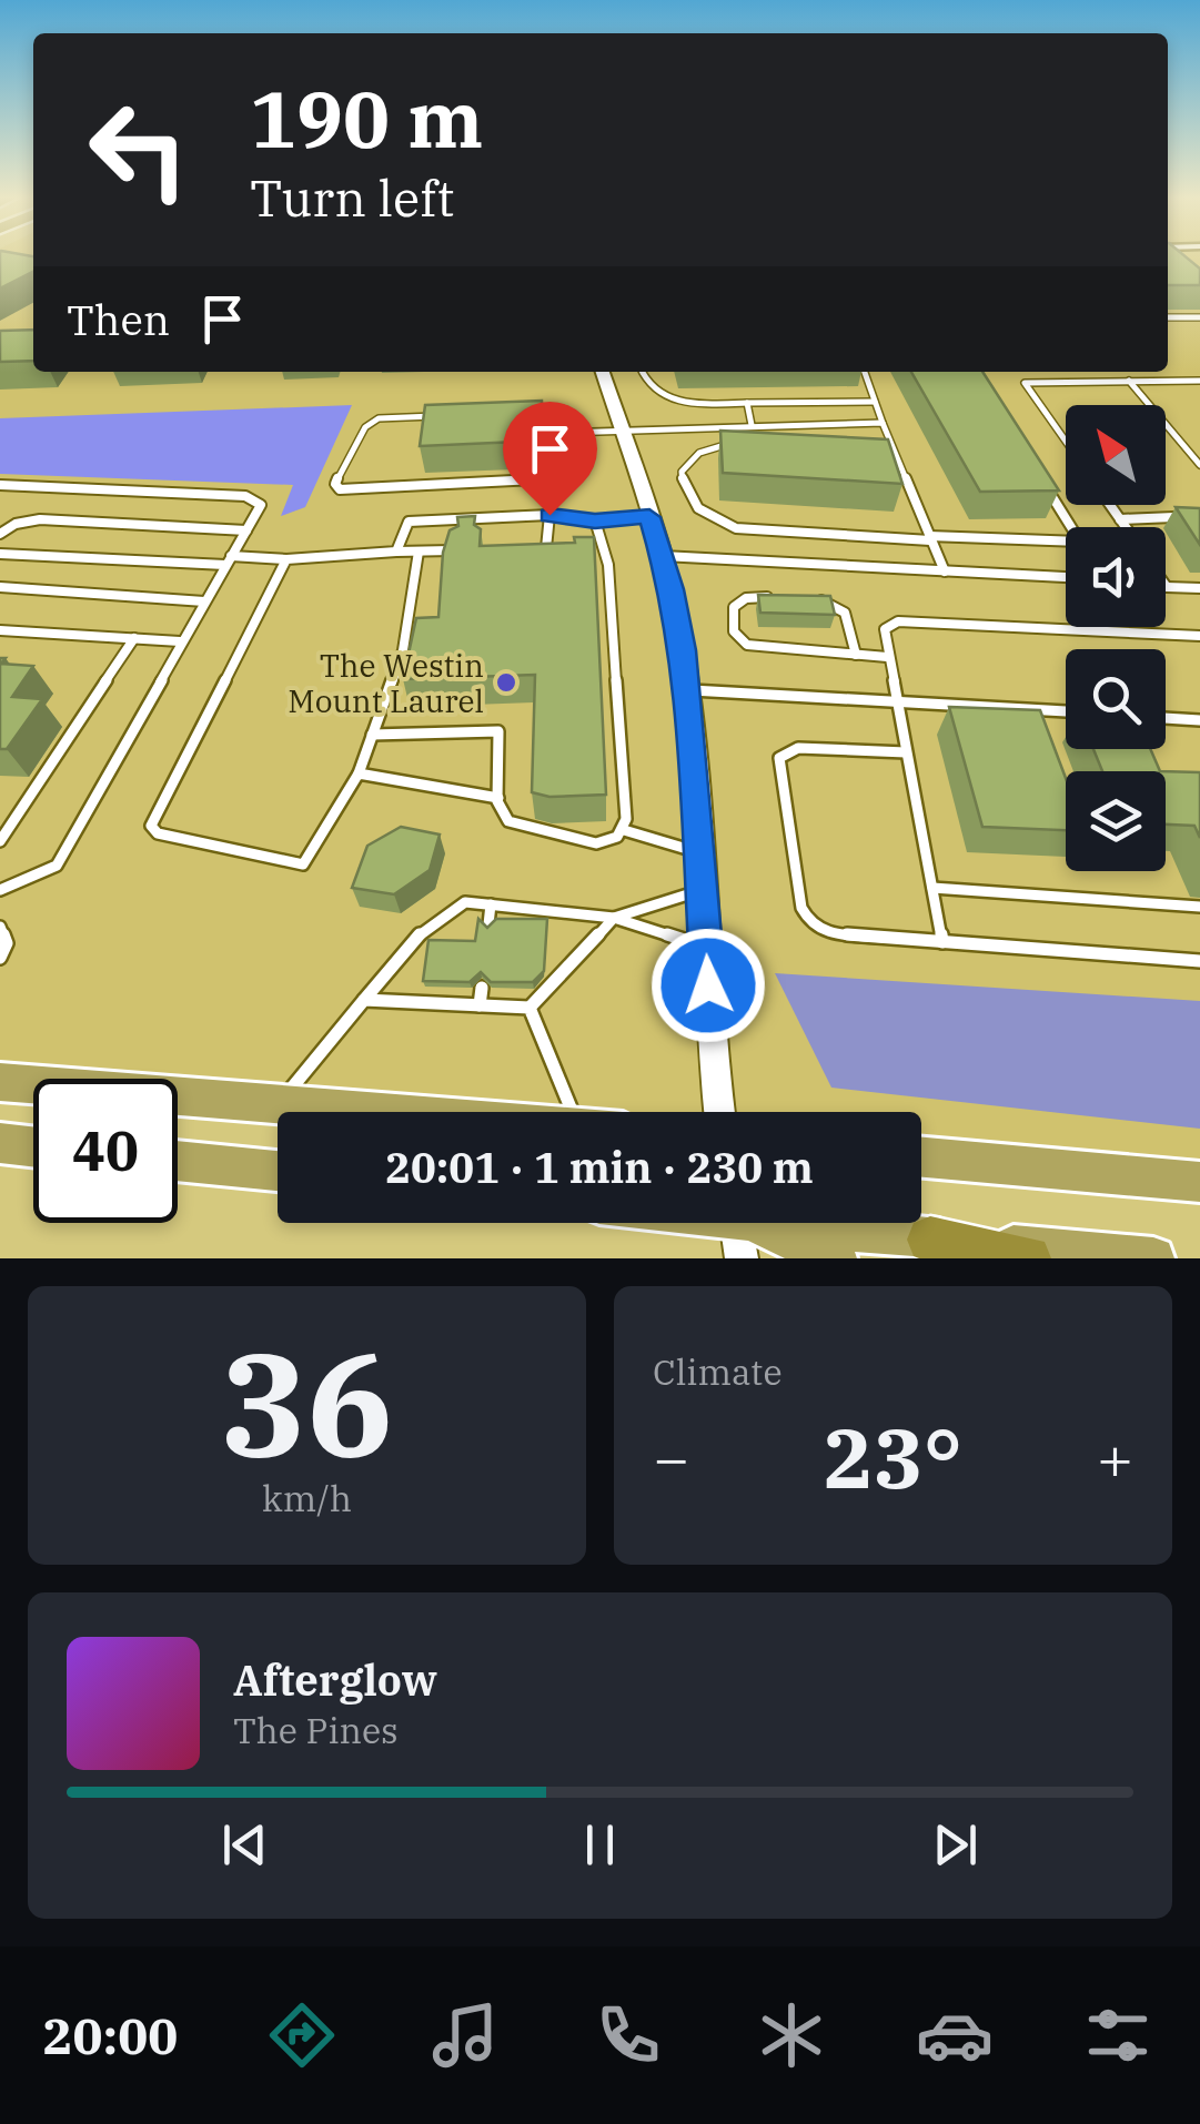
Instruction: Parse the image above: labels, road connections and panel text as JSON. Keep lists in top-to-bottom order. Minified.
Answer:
{"places":["The Westin Mount Laurel"],"north":"top left","page":{"turn":["190 m","Turn left"],"then":"Then","limit":"40","trip":"20:01 · 1 min · 230 m","tile":[["36","km/h"],"Climate"],"heat":["−","23°","+"],"song":["Afterglow","The Pines"],"tabs":"20:00"}}
